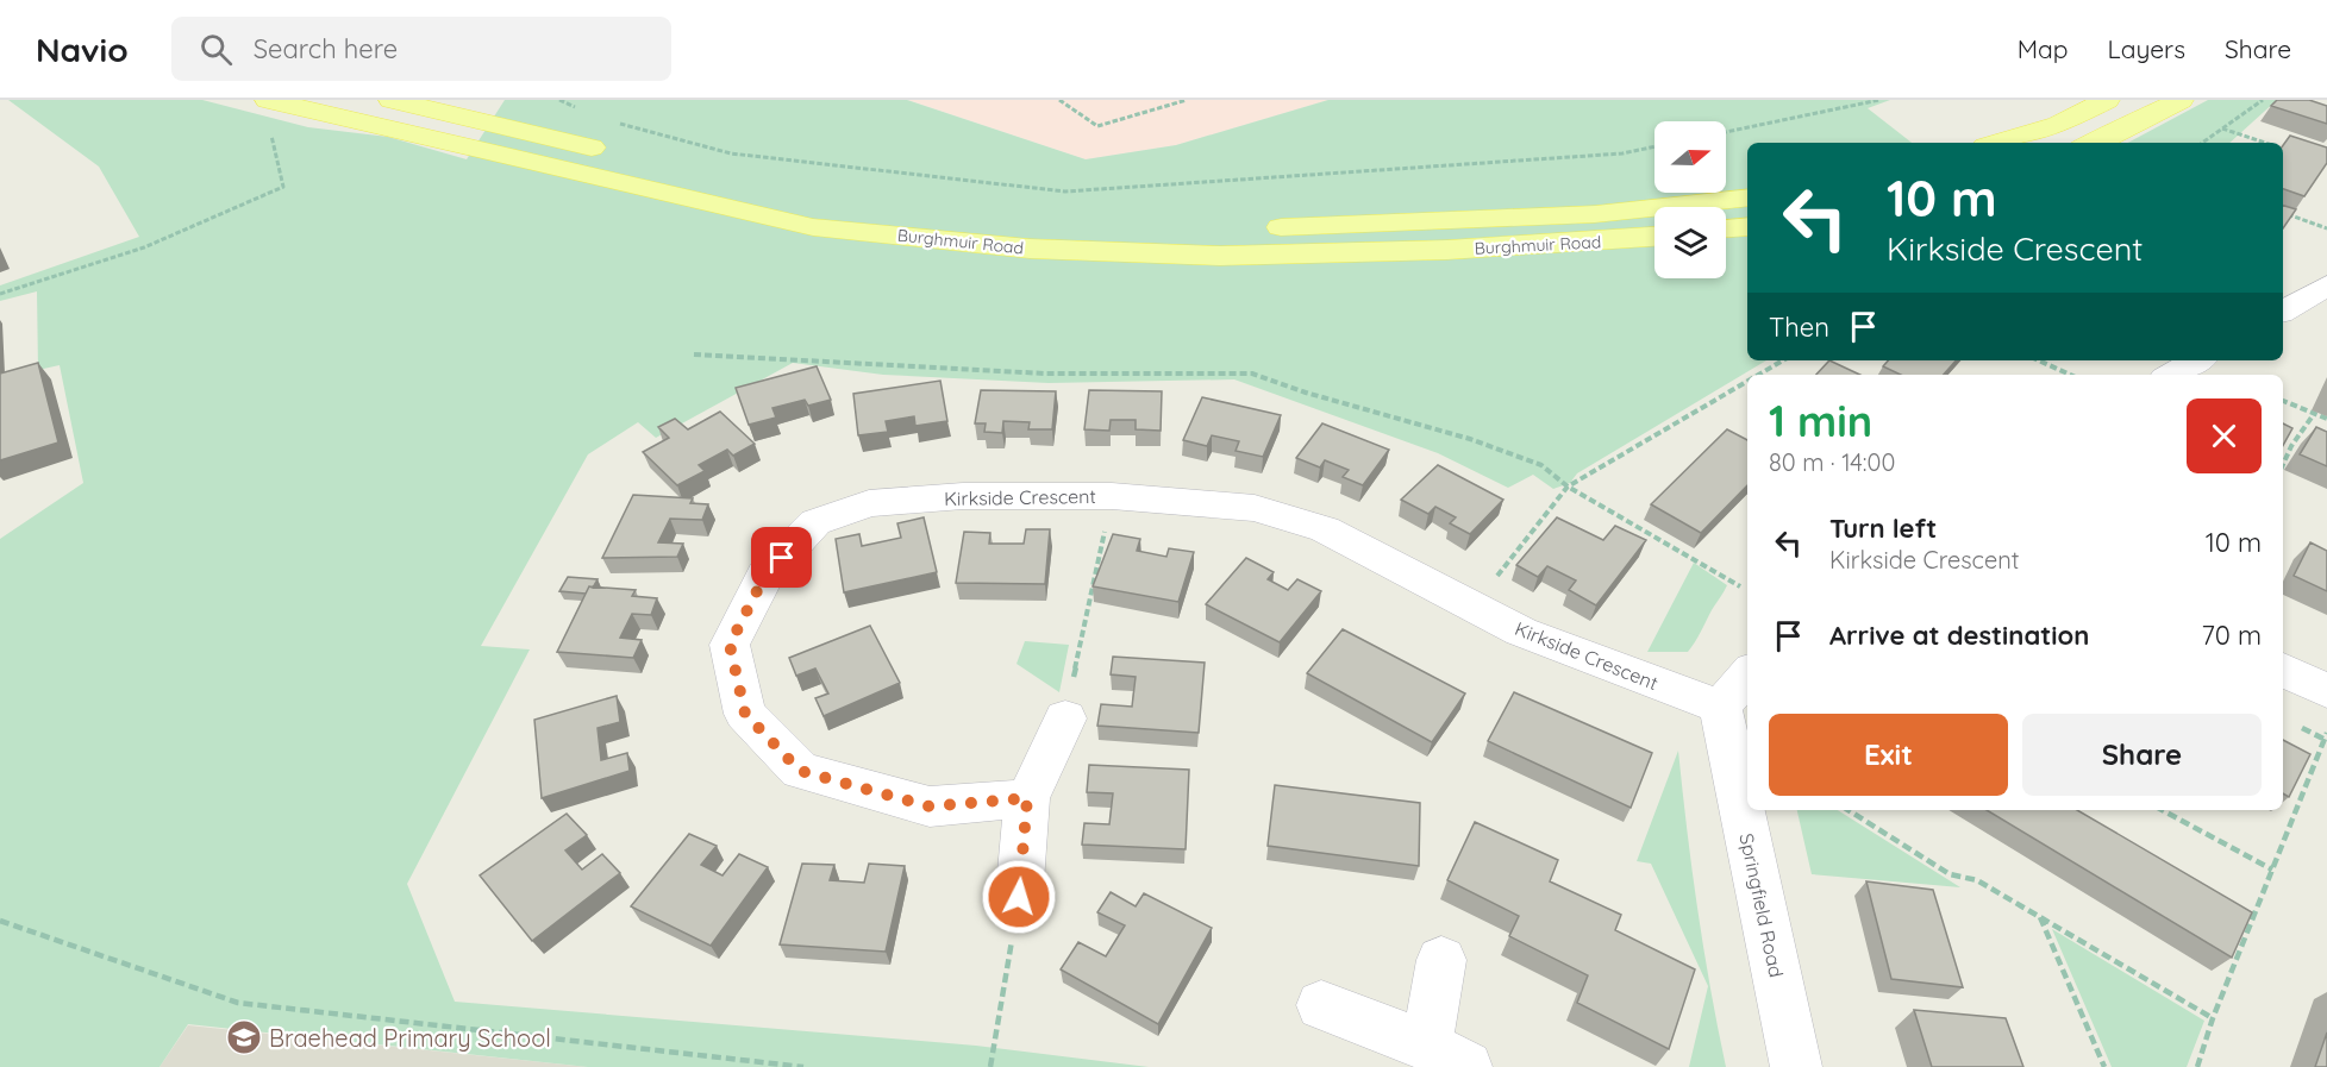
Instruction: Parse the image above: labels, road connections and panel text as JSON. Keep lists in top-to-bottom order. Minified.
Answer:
{"streets":{"main road":["Burghmuir Road"],"street":["Kirkside Crescent","Springfield Road"]},"crossings":[["Kirkside Crescent","Springfield Road"]],"places":{"school or university":["Braehead Primary School"]},"north":"right","page":{"header":"Navio","search":"Search here","nav":["Map","Layers","Share"],"turn":["10 m","Kirkside Crescent"],"then":"Then","heading":["1 min","80 m · 14:00"],"list":[{"name":"Turn left","note":"Kirkside Crescent","value":"10 m"},{"name":"Arrive at destination","value":"70 m"}],"buttons":["Exit","Share"]}}
